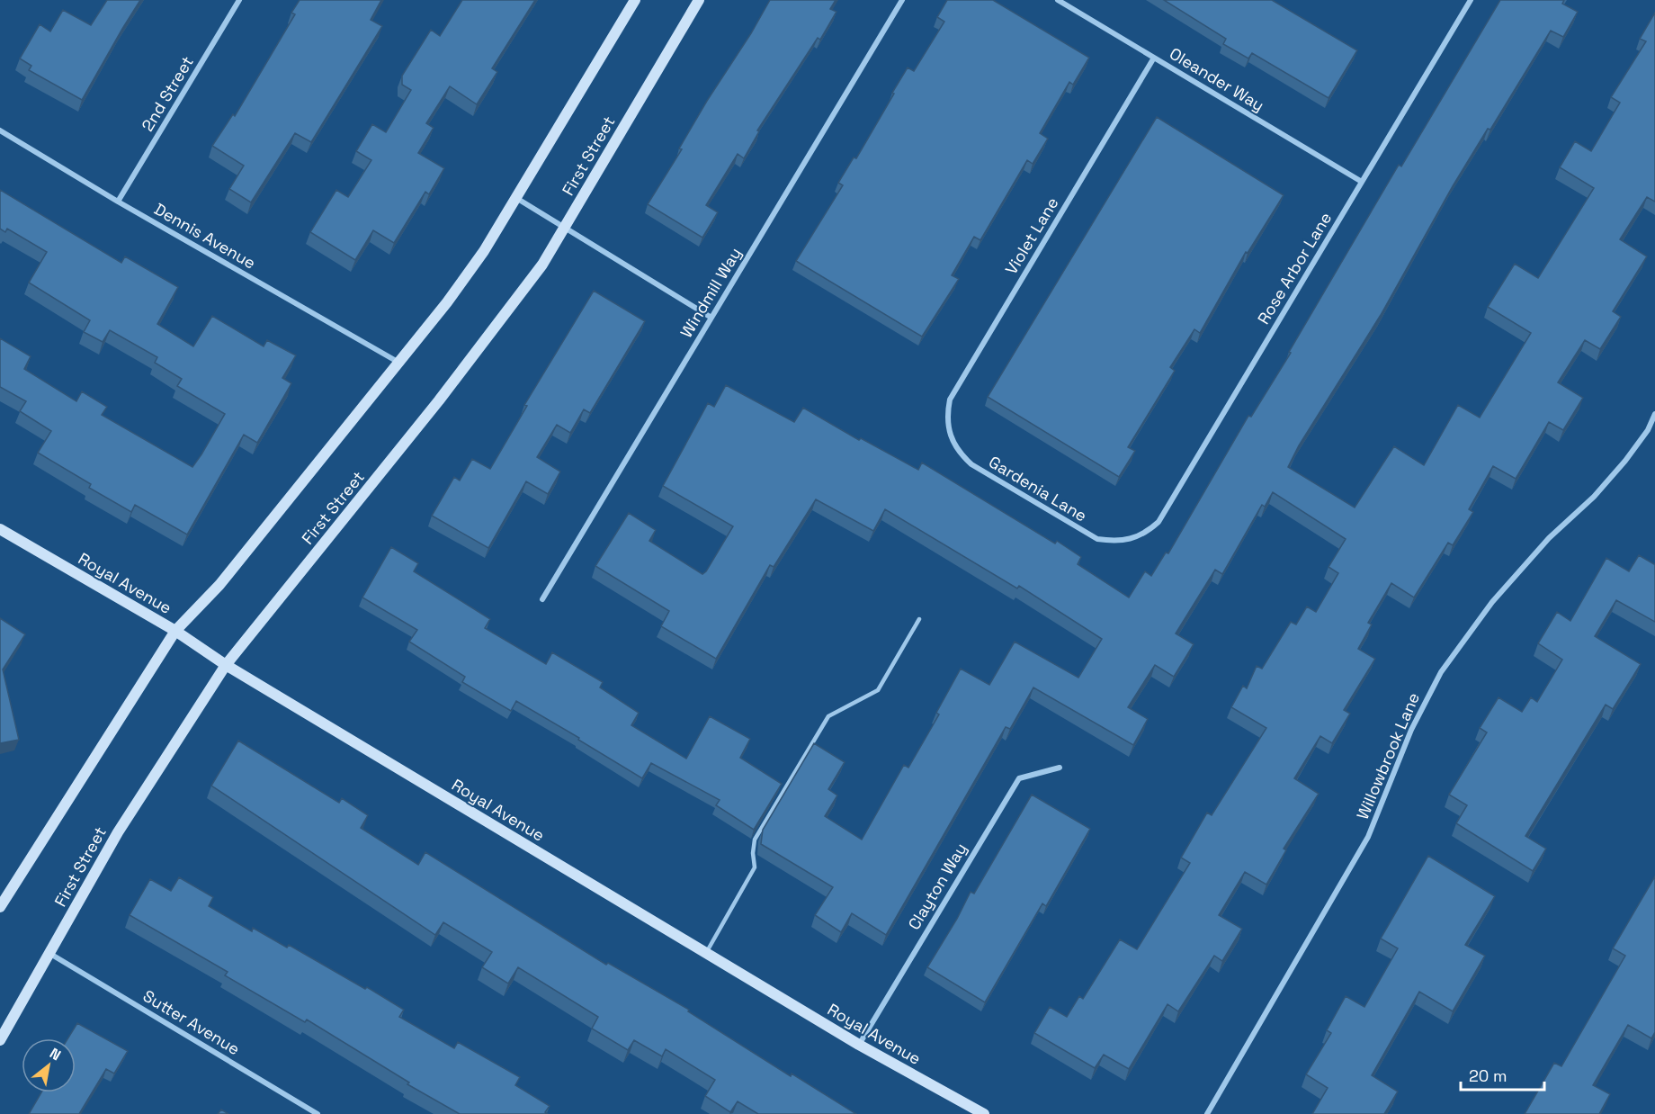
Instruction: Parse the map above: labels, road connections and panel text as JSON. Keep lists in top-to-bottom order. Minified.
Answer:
{"streets":{"main road":["First Street","Royal Avenue"],"street":["Oleander Way","2nd Street","Dennis Avenue","Violet Lane","Rose Arbor Lane","Windmill Way","Gardenia Lane","Willowbrook Lane","Clayton Way","Sutter Avenue"]},"crossings":[["Oleander Way","Violet Lane"],["Oleander Way","Rose Arbor Lane"],["2nd Street","Dennis Avenue"],["First Street","Royal Avenue"],["First Street","Sutter Avenue"],["Violet Lane","Gardenia Lane"],["Rose Arbor Lane","Gardenia Lane"],["Royal Avenue","Clayton Way"]],"scale_bar":"20 m","north":"top right"}
